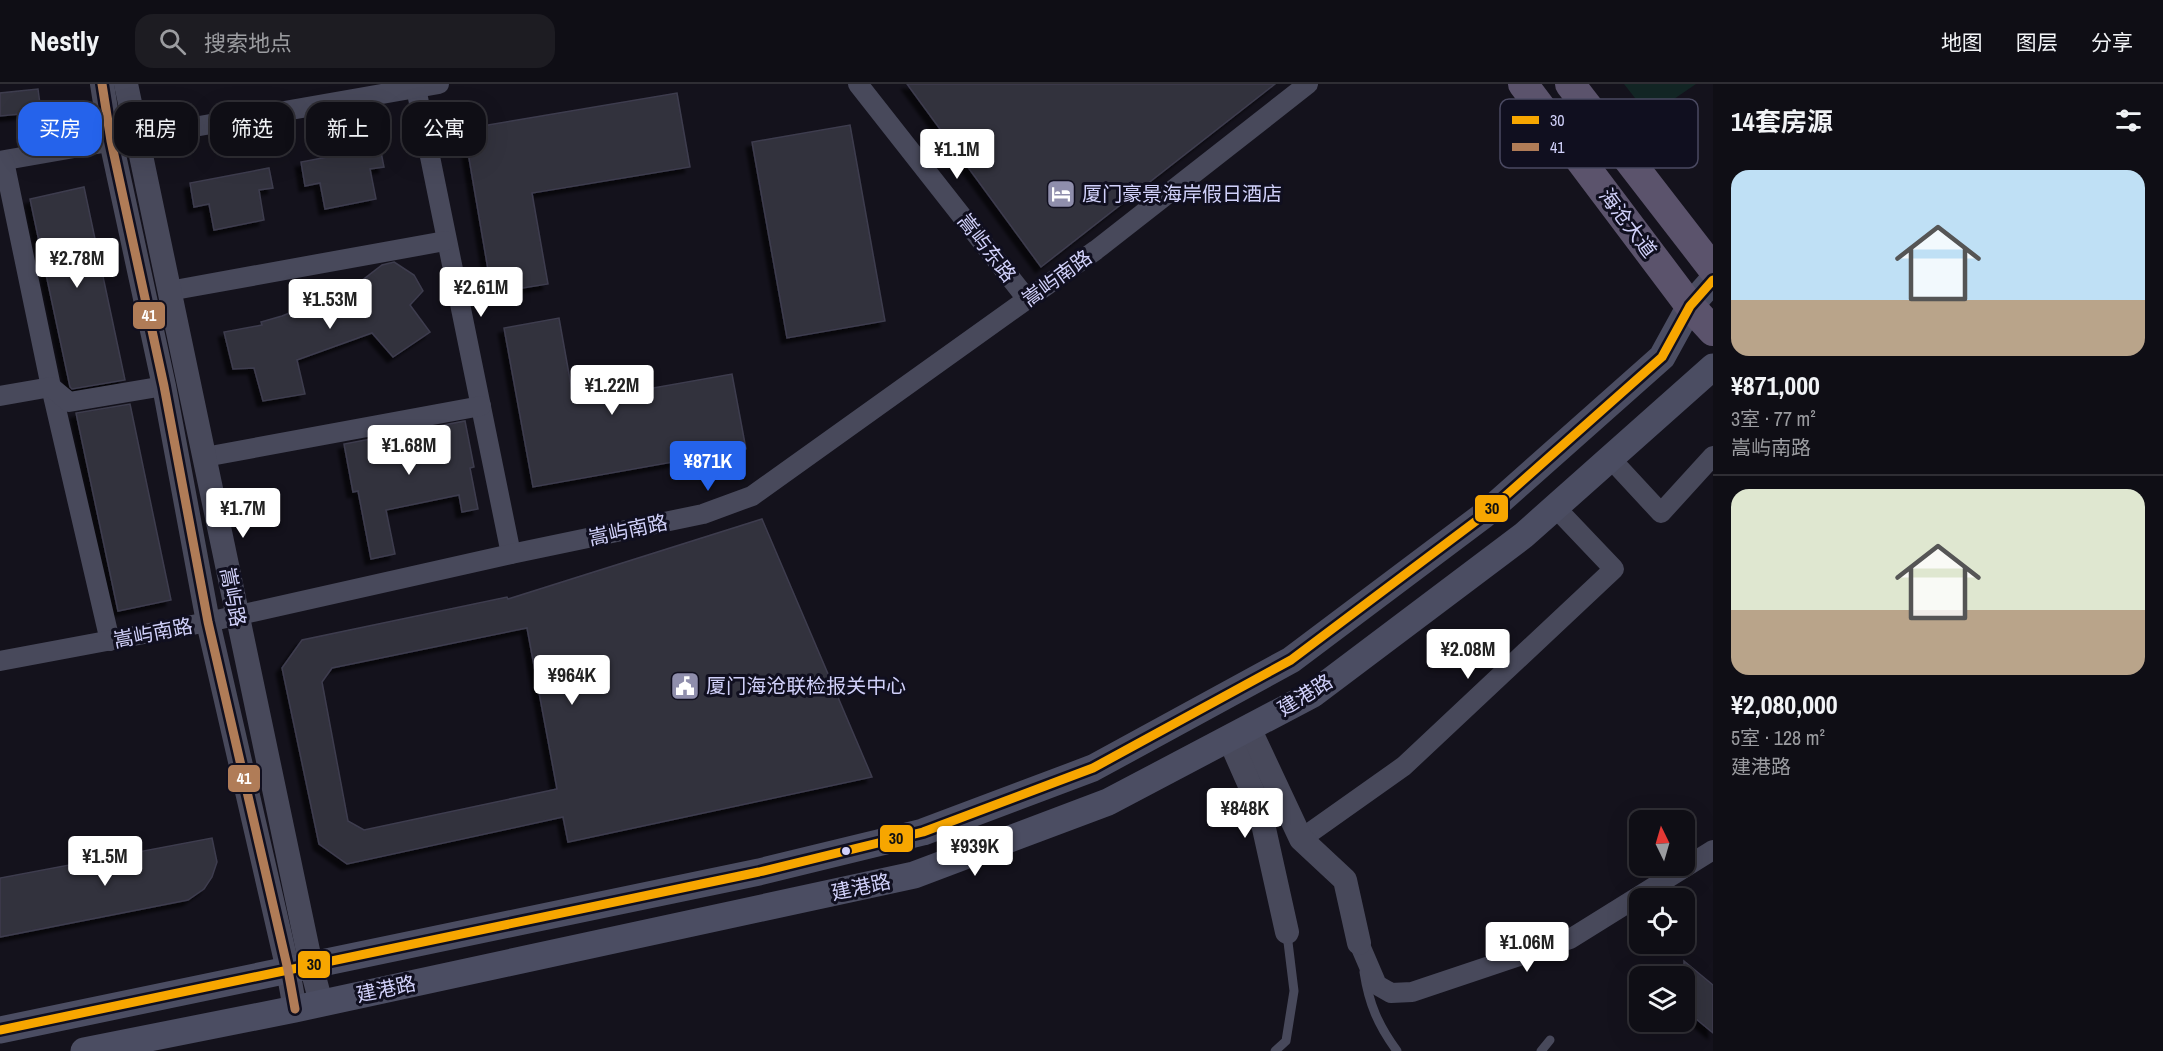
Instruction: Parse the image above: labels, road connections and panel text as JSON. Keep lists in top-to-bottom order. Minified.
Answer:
{"streets":{"main road":["海沧大道","建港路"],"street":["嵩屿东路","嵩屿南路","嵩屿路"]},"crossings":[["海沧大道","建港路"],["嵩屿东路","嵩屿南路"],["嵩屿南路","嵩屿路"],["嵩屿路","建港路"]],"places":{"hotel":["厦门豪景海岸假日酒店"],"public building":["厦门海沧联检报关中心"]},"lines":["transit line 41","transit line 30"],"legend":["30","41"],"north":"top","page":{"header":"Nestly","search":"搜索地点","nav":["地图","图层","分享"],"heading":"14套房源","chip":["买房","租房","筛选","新上","公寓"],"price":["¥1.1M","¥2.78M","¥2.61M","¥1.53M","¥1.22M","¥1.68M","¥871K","¥1.7M","¥2.08M","¥964K","¥848K","¥939K","¥1.5M","¥1.06M"],"list":[{"name":"¥871,000","note":"3室 · 77 m² · 嵩屿南路"},{"name":"¥2,080,000","note":"5室 · 128 m² · 建港路"}]}}
